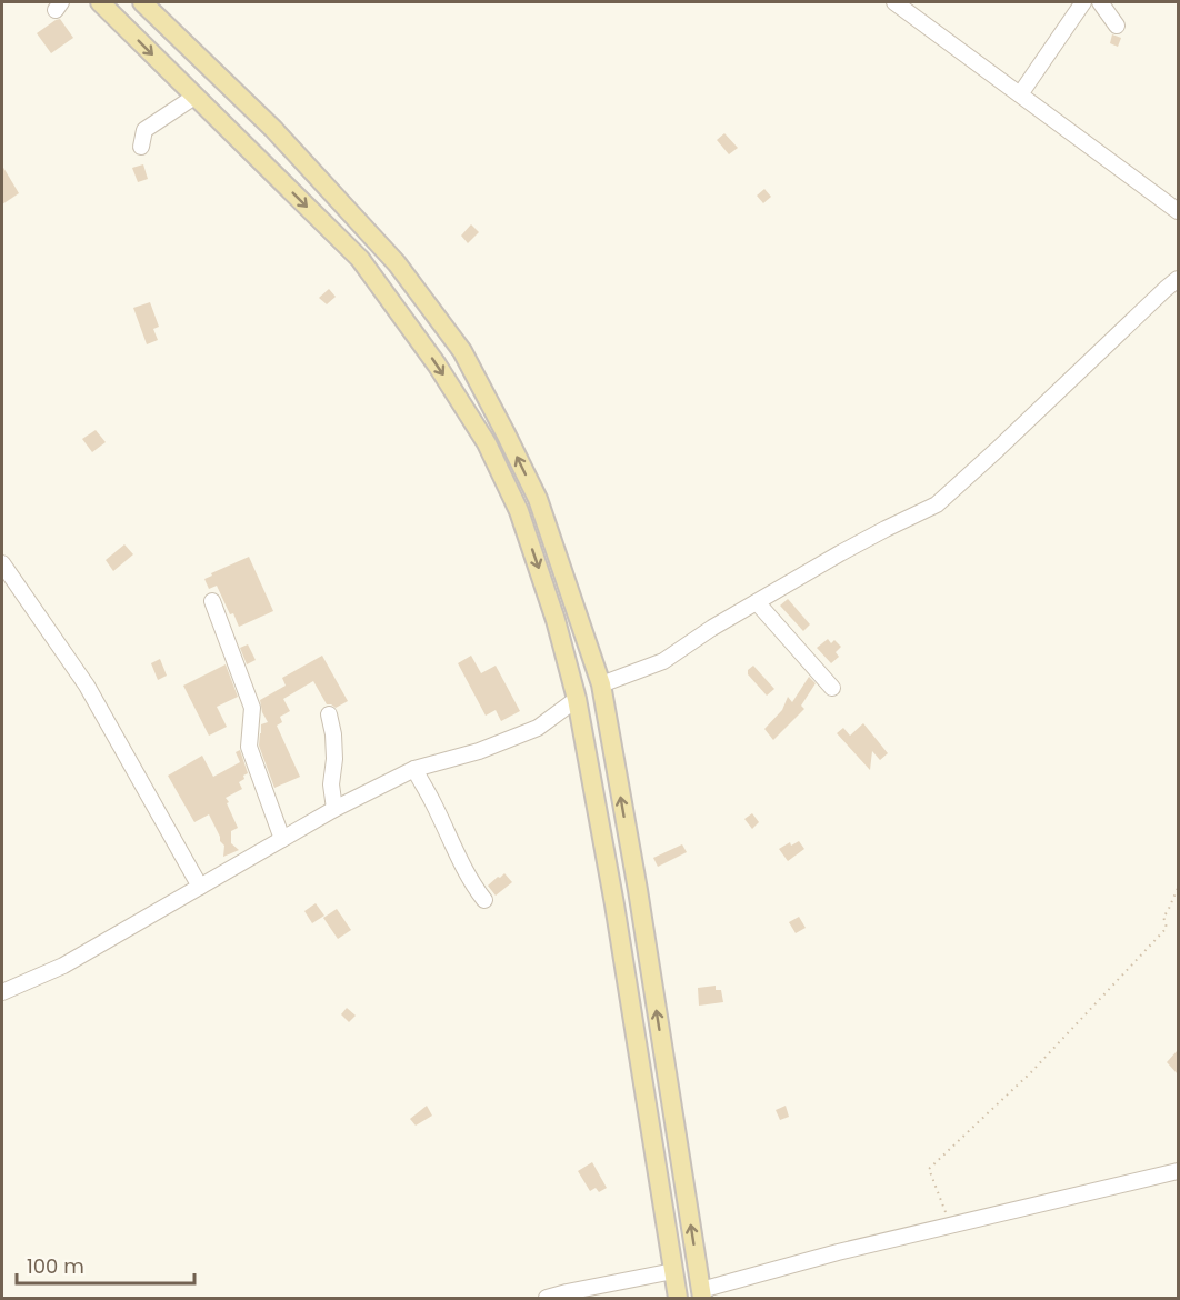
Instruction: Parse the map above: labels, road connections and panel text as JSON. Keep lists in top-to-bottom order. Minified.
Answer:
{"scale_bar":"100 m"}
